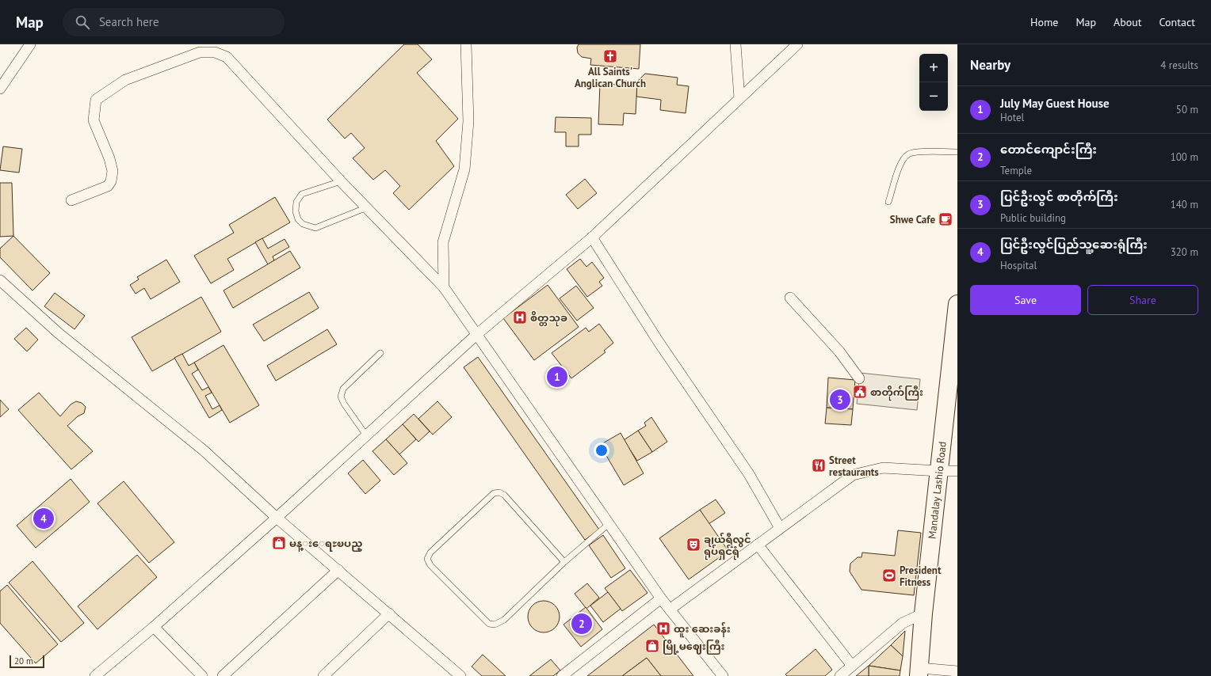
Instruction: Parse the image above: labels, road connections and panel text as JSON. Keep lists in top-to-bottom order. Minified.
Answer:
{"streets":{"highway":["Mandalay Lashio Road"]},"places":{"church":["All Saints' Anglican Church"],"cafe":["Shwe Cafe"],"hospital":["စိတ္တသုခ","ထူး ဆေးခန်း"],"public building":["စာတိုက်ကြီး"],"restaurant":["Street restaurants"],"shop":["မန္းေရႊၿပည္","မြို့မဈေးကြီး"],"theatre":["ချယ်ရီလွင် ရုပ်ရှင်ရုံ"],"sports":["President Fitness"]},"scale_bar":"20 m","page":{"header":"Map","search":"Search here","nav":["Home","Map","About","Contact"],"heading":["Nearby","4 results"],"map_buttons":["+","−"],"list":[{"mark":"1","name":"July May Guest House","note":"Hotel","value":"50 m"},{"mark":"2","name":"တောင်ကျောင်းကြီး","note":"Temple","value":"100 m"},{"mark":"3","name":"ပြင်ဦးလွင် စာတိုက်ကြီး","note":"Public building","value":"140 m"},{"mark":"4","name":"ပြင်ဦးလွင်ပြည်သူ့ဆေးရုံကြီး","note":"Hospital","value":"320 m"}],"buttons":["Save","Share"],"pins":["1","3","4","2"],"scale":"20 m"}}
